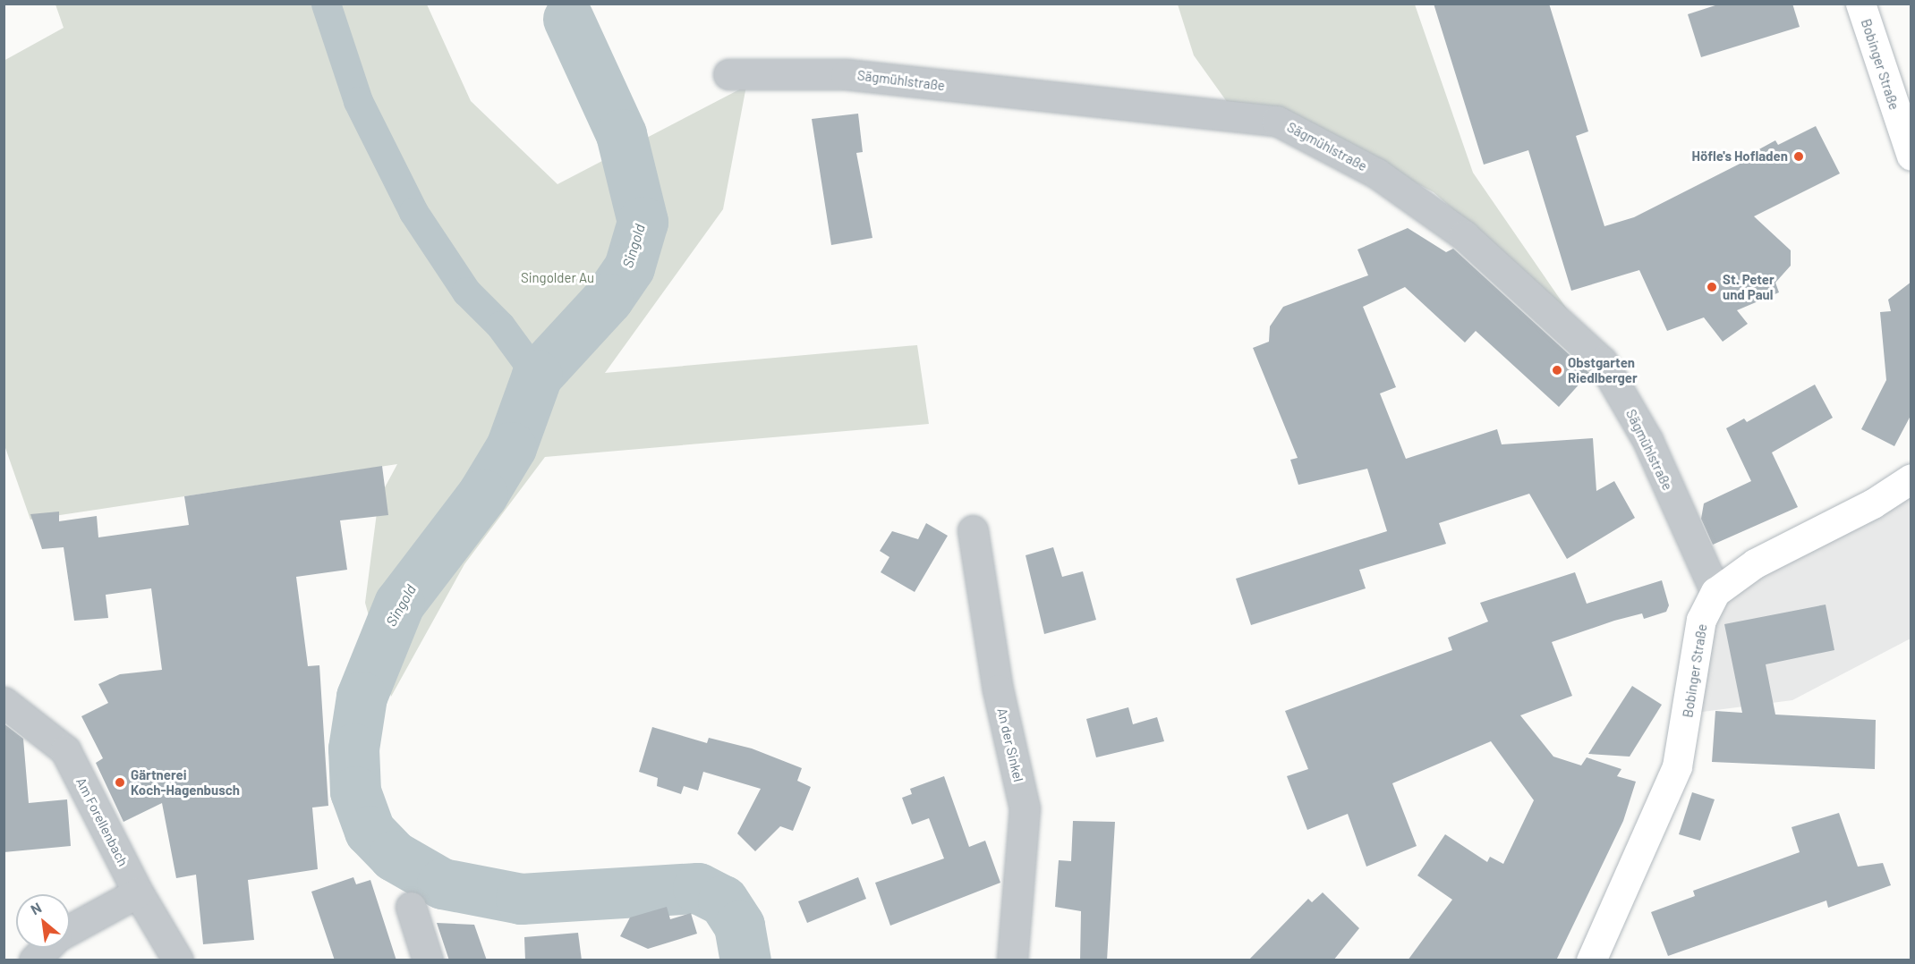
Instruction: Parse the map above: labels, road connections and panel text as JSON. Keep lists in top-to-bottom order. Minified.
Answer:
{"streets":{"main road":["Bobinger Straße"],"street":["Sägmühlstraße","An der Sinkel","Am Forellenbach"]},"crossings":[["Bobinger Straße","Sägmühlstraße"]],"water":["Singold"],"parks":["Singolder Au"],"places":["Höfle's Hofladen","St. Peter und Paul","Obstgarten Riedlberger","Gärtnerei Koch-Hagenbusch"],"north":"top left"}
